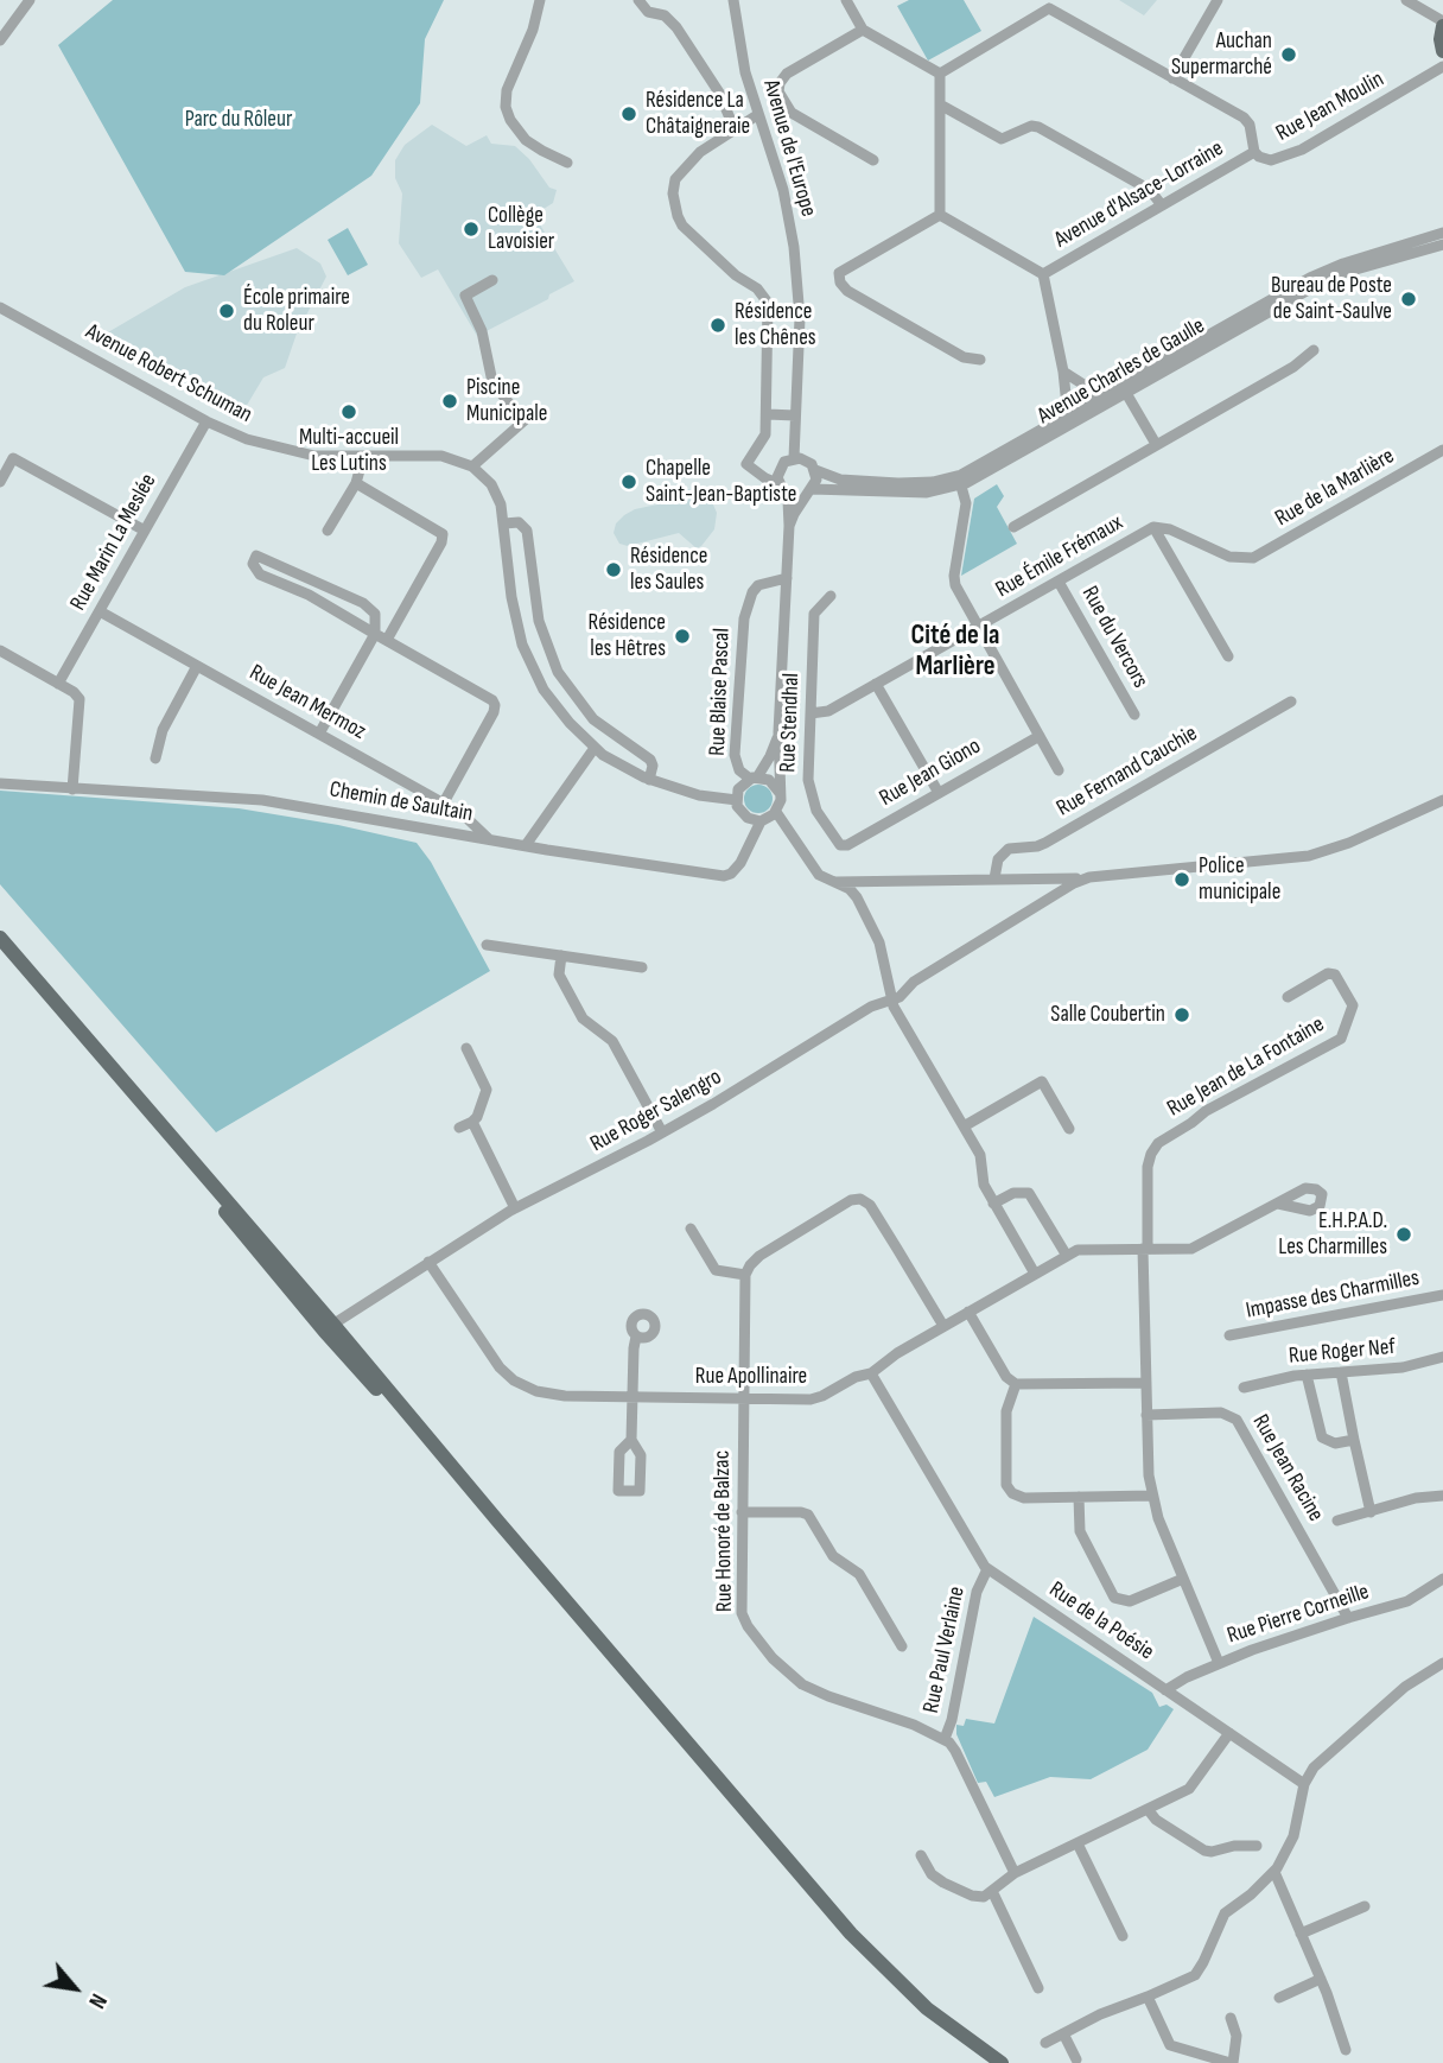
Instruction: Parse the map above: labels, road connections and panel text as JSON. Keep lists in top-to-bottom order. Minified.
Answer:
{"streets":{"street":["Rue Jean Moulin","Avenue de l'Europe","Avenue d'Alsace-Lorraine","Avenue Charles de Gaulle","Avenue Robert Schuman","Rue de la Marlière","Rue Marin La Meslée","Rue Émile Frémaux","Rue du Vercors","Rue Blaise Pascal","Rue Jean Mermoz","Rue Stendhal","Rue Fernand Cauchie","Rue Jean Giono","Chemin de Saultain","Rue Jean de La Fontaine","Rue Roger Salengro","Impasse des Charmilles","Rue Roger Nef","Rue Apollinaire","Rue Jean Racine","Rue Honoré de Balzac","Rue Pierre Corneille","Rue de la Poésie","Rue Paul Verlaine"]},"crossings":[["Rue Jean Moulin","Avenue d'Alsace-Lorraine"],["Avenue de l'Europe","Avenue Charles de Gaulle"],["Avenue Robert Schuman","Rue Marin La Meslée"],["Rue de la Marlière","Rue Émile Frémaux"],["Rue Marin La Meslée","Rue Jean Mermoz"],["Rue Émile Frémaux","Rue du Vercors"],["Rue Émile Frémaux","Rue Stendhal"],["Rue Blaise Pascal","Chemin de Saultain"],["Rue Jean Mermoz","Chemin de Saultain"],["Rue Stendhal","Rue Jean Giono"],["Rue Jean de La Fontaine","Rue Apollinaire"],["Rue Jean de La Fontaine","Rue Jean Racine"],["Rue Jean de La Fontaine","Rue Pierre Corneille"],["Rue Roger Salengro","Rue Apollinaire"],["Rue Apollinaire","Rue Honoré de Balzac"],["Rue Apollinaire","Rue de la Poésie"],["Rue Jean Racine","Rue Pierre Corneille"],["Rue Honoré de Balzac","Rue Paul Verlaine"],["Rue Pierre Corneille","Rue de la Poésie"],["Rue de la Poésie","Rue Paul Verlaine"]],"districts":["Cité de la Marlière"],"parks":["Parc du Rôleur"],"places":["Auchan Supermarché","Résidence La Châtaigneraie","Collège Lavoisier","Bureau de Poste de Saint-Saulve","École primaire du Roleur","Résidence les Chênes","Piscine Municipale","Multi-accueil Les Lutins","Chapelle Saint-Jean-Baptiste","Résidence les Saules","Résidence les Hêtres","Police municipale","Salle Coubertin","E.H.P.A.D. Les Charmilles"],"north":"bottom right"}
